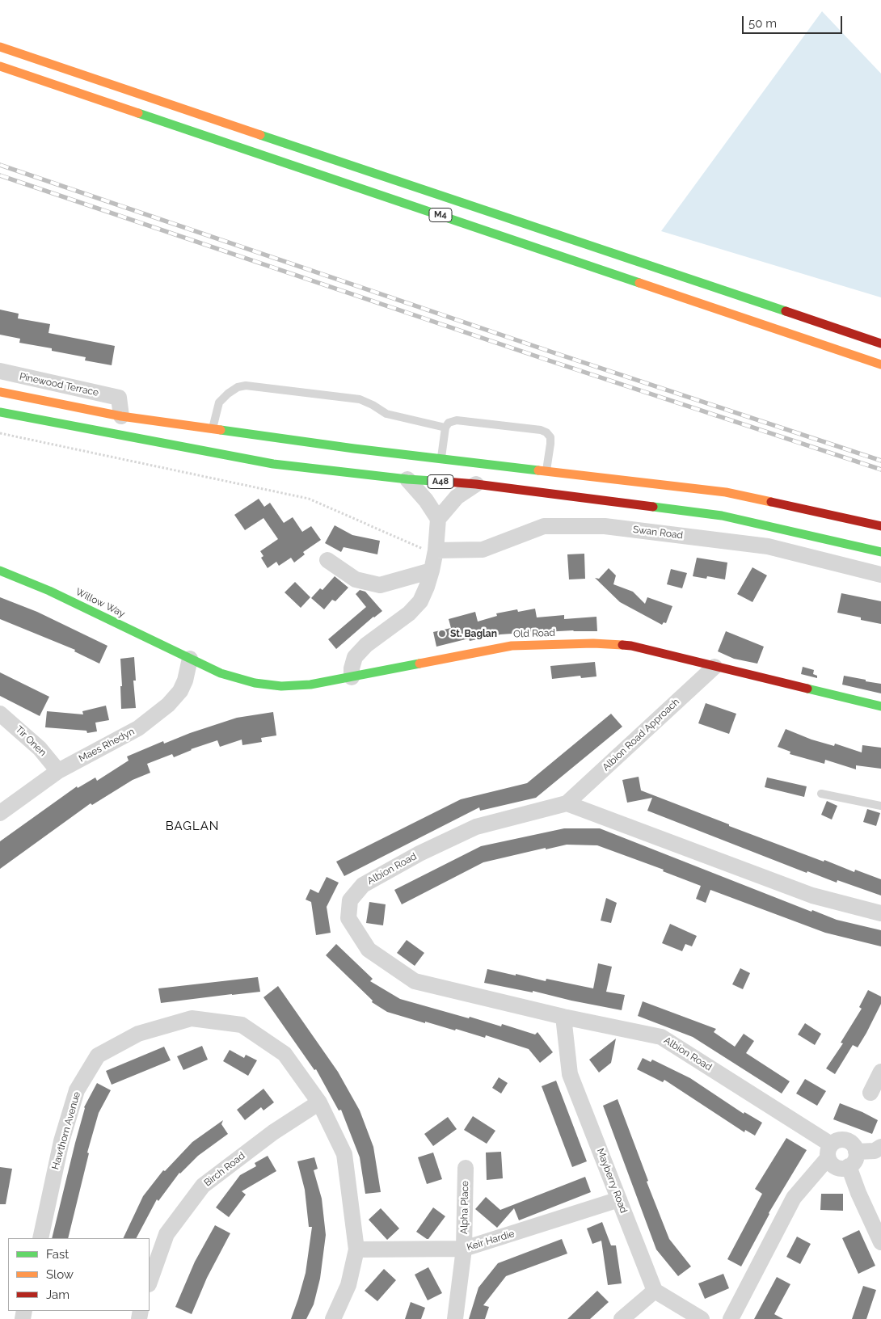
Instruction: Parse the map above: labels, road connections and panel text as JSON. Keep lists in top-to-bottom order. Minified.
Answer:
{"streets":{"main road":["M4","A48","Willow Way","Old Road"],"street":["Pinewood Terrace","Swan Road","Albion Road Approach","Tir Onen","Maes Rhedyn","Albion Road","Hawthorn Avenue","Birch Road","Mayberry Road","Alpha Place","Keir Hardie"]},"crossings":[["Pinewood Terrace","A48"],["Willow Way","Old Road"],["Willow Way","Maes Rhedyn"],["Old Road","Albion Road Approach"],["Old Road","Maes Rhedyn"],["Albion Road Approach","Albion Road"],["Tir Onen","Maes Rhedyn"],["Albion Road","Mayberry Road"],["Hawthorn Avenue","Birch Road"],["Hawthorn Avenue","Keir Hardie"],["Mayberry Road","Keir Hardie"],["Alpha Place","Keir Hardie"]],"districts":["BAGLAN"],"places":["St. Baglan"],"legend":["Fast","Slow","Jam"],"scale_bar":"50 m"}
